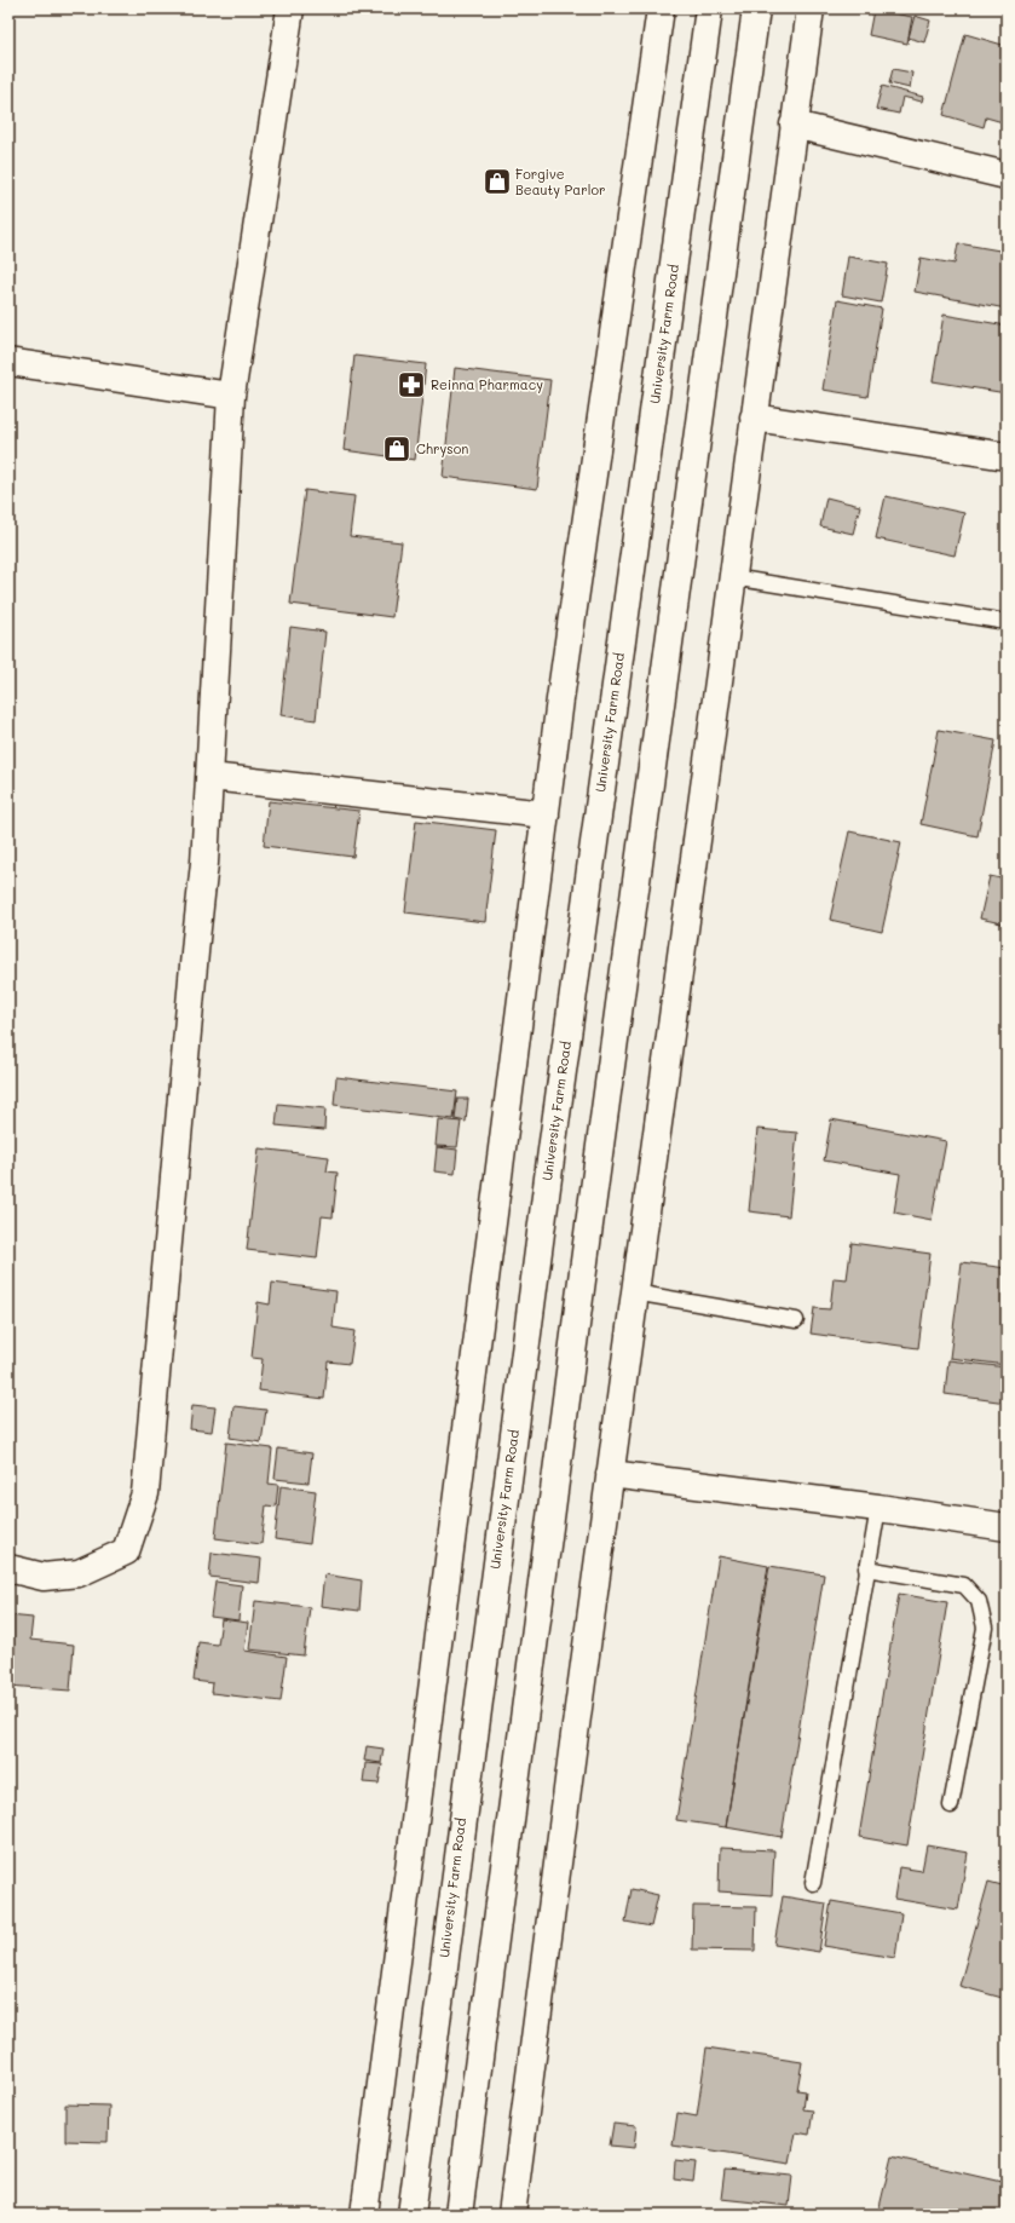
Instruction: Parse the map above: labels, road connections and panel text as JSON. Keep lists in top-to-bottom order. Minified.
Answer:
{"streets":{"street":["University Farm Road"]},"places":{"shop":["Forgive Beauty Parlor","Chryson"],"pharmacy":["Reinna Pharmacy"]}}
